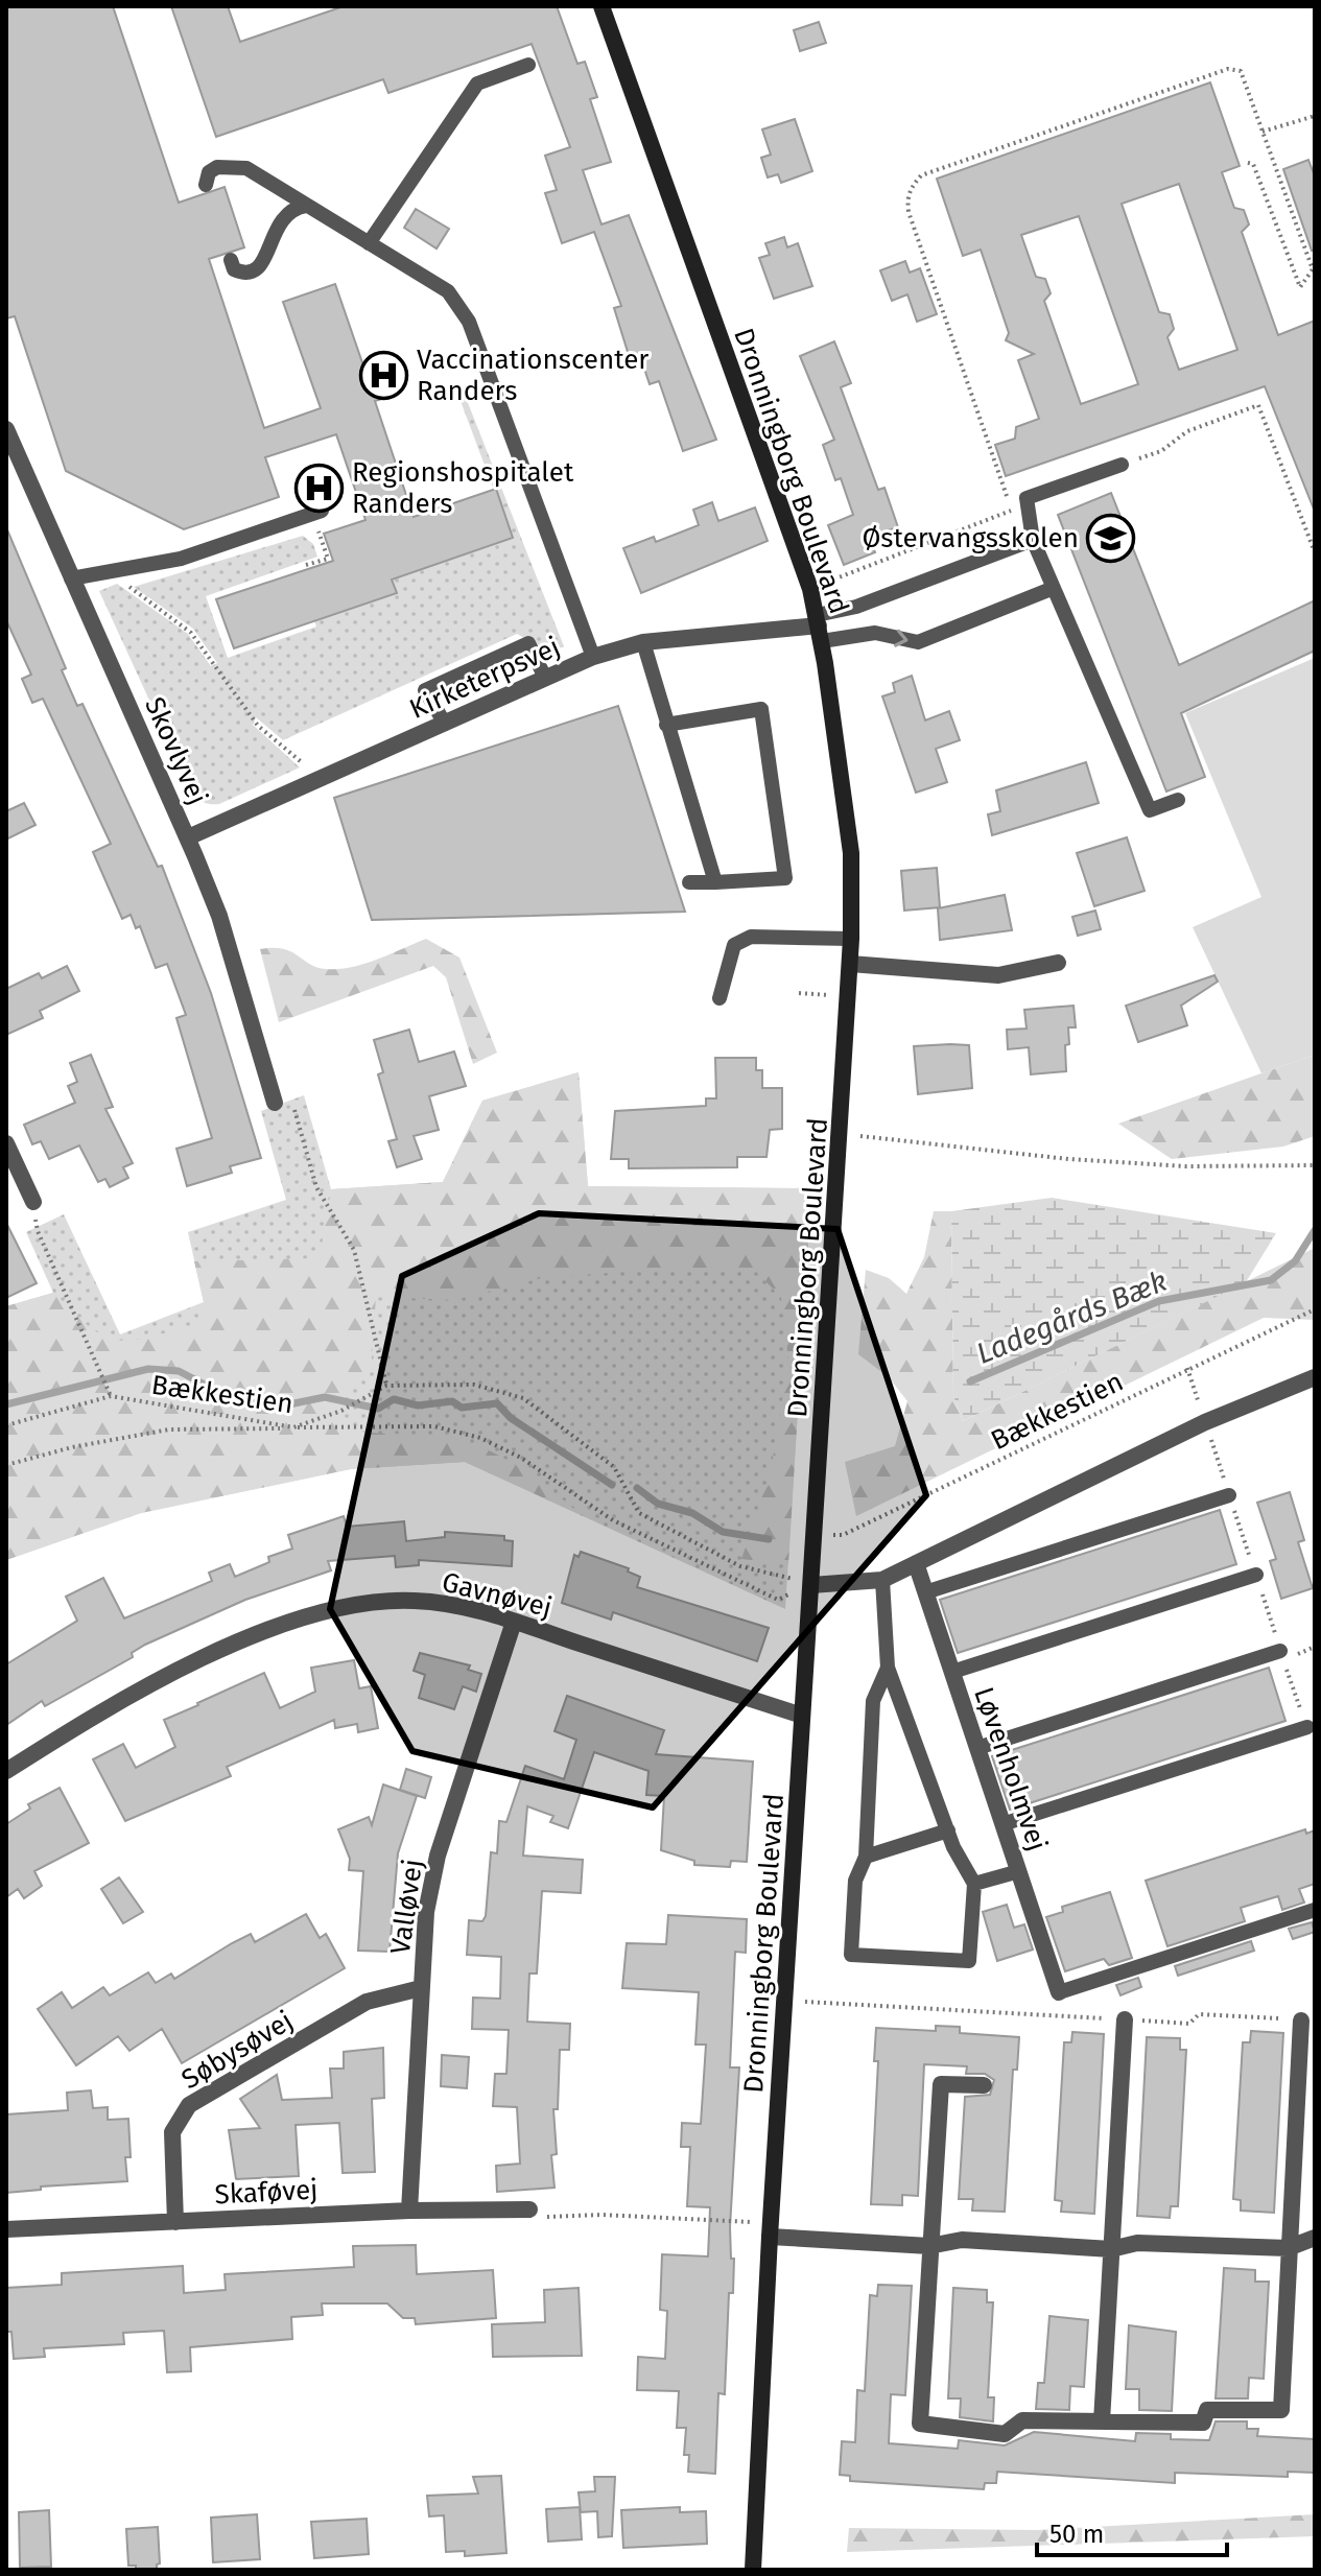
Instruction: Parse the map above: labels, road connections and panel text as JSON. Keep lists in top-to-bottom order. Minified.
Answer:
{"streets":{"street":["Dronningborg Boulevard","Kirketerpsvej","Skovlyvej","Gavnøvej","Løvenholmvej","Valløvej","Søbysøvej","Skaføvej"],"path":["Bækkestien"]},"crossings":[["Dronningborg Boulevard","Kirketerpsvej"],["Dronningborg Boulevard","Bækkestien"],["Dronningborg Boulevard","Gavnøvej"],["Kirketerpsvej","Skovlyvej"],["Gavnøvej","Valløvej"],["Valløvej","Søbysøvej"],["Valløvej","Skaføvej"],["Søbysøvej","Skaføvej"]],"water":["Ladegårds Bæk"],"places":{"hospital":["Vaccinationscenter Randers","Regionshospitalet Randers"],"school or university":["Østervangsskolen"]},"scale_bar":"50 m"}
